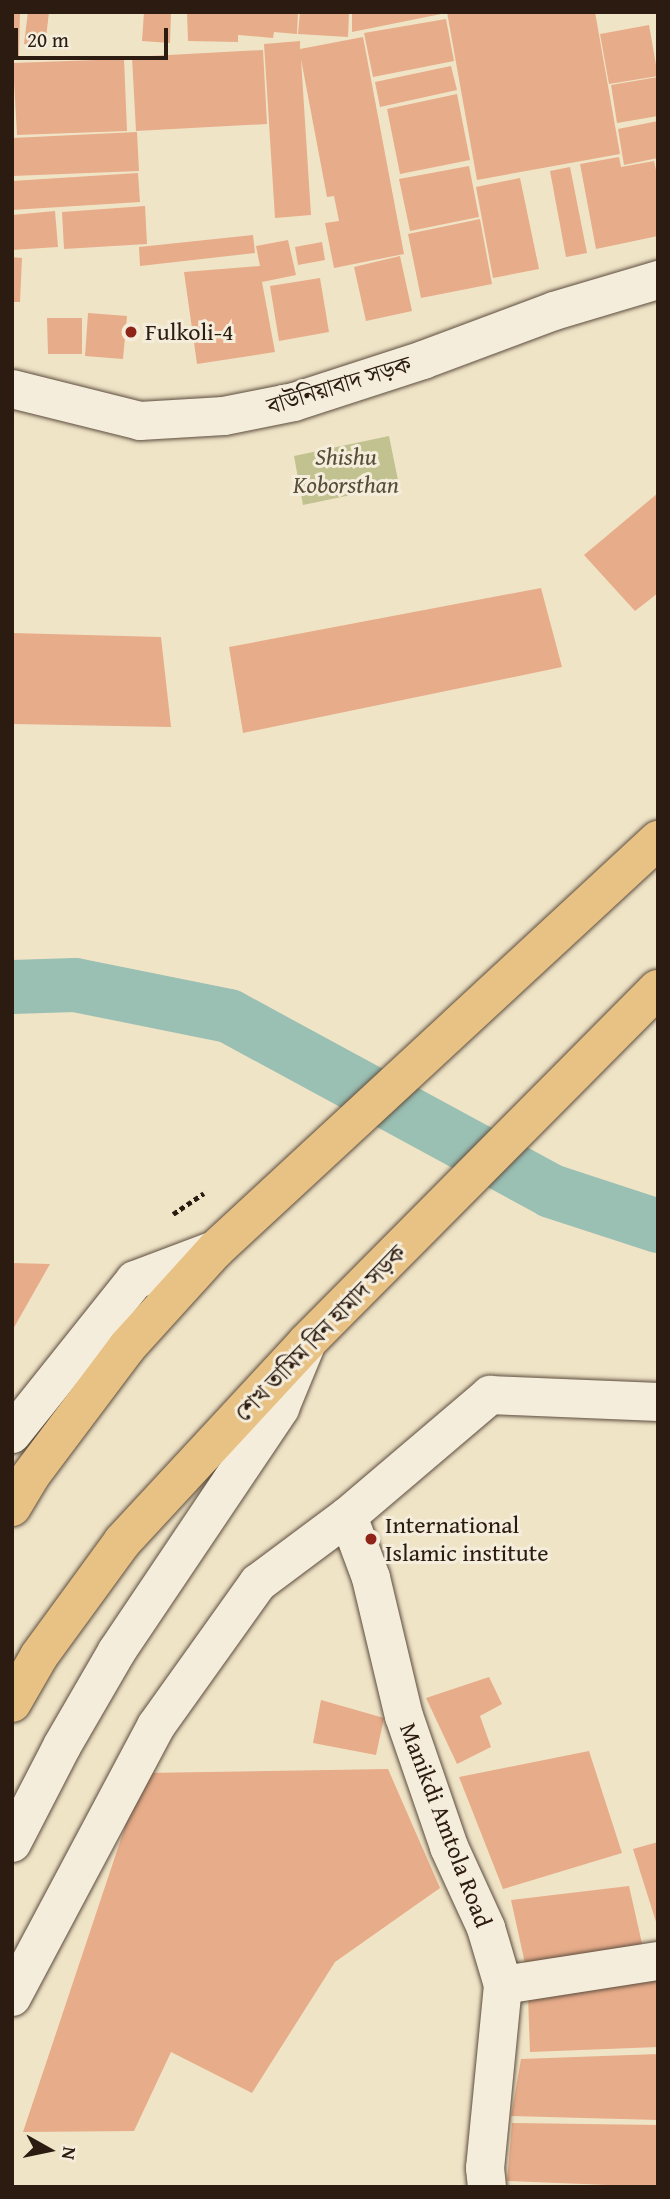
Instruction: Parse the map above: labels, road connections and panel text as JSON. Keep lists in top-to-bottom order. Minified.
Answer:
{"streets":{"main road":["শেখ তামিম বিন হামাদ সড়ক"],"street":["বাউনিয়াবাদ সড়ক","Manikdi Amtola Road"]},"parks":["Shishu Koborsthan"],"places":["Fulkoli-4","International Islamic institute"],"scale_bar":"20 m","north":"right"}
